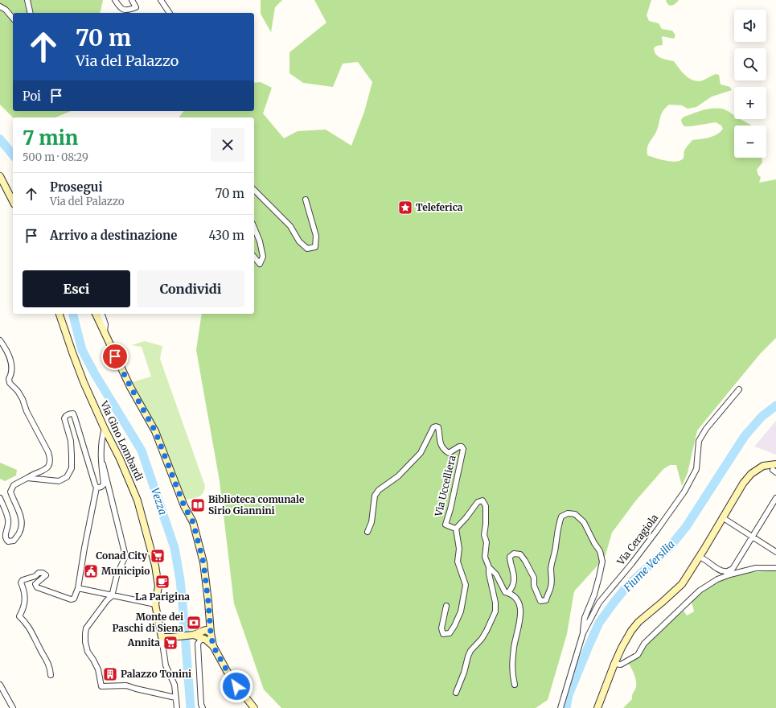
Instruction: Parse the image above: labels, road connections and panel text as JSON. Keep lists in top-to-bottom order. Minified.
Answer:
{"streets":{"main road":["Via Gino Lombardi"],"street":["Via Uccelliera","Via Ceragiola"]},"water":["Vezza","Fiume Versilia"],"places":{"place":["Teleferica"],"library":["Biblioteca comunale Sirio Giannini"],"supermarket":["Conad City","Annita"],"public building":["Municipio"],"cafe":["La Parigina"],"bank":["Monte dei Paschi di Siena"],"building":["Palazzo Tonini"]},"page":{"map_buttons":["+","−"],"turn":["70 m","Via del Palazzo"],"then":"Poi","heading":["7 min","500 m · 08:29"],"list":[{"name":"Prosegui","note":"Via del Palazzo","value":"70 m"},{"name":"Arrivo a destinazione","value":"430 m"}],"buttons":["Esci","Condividi"]}}
